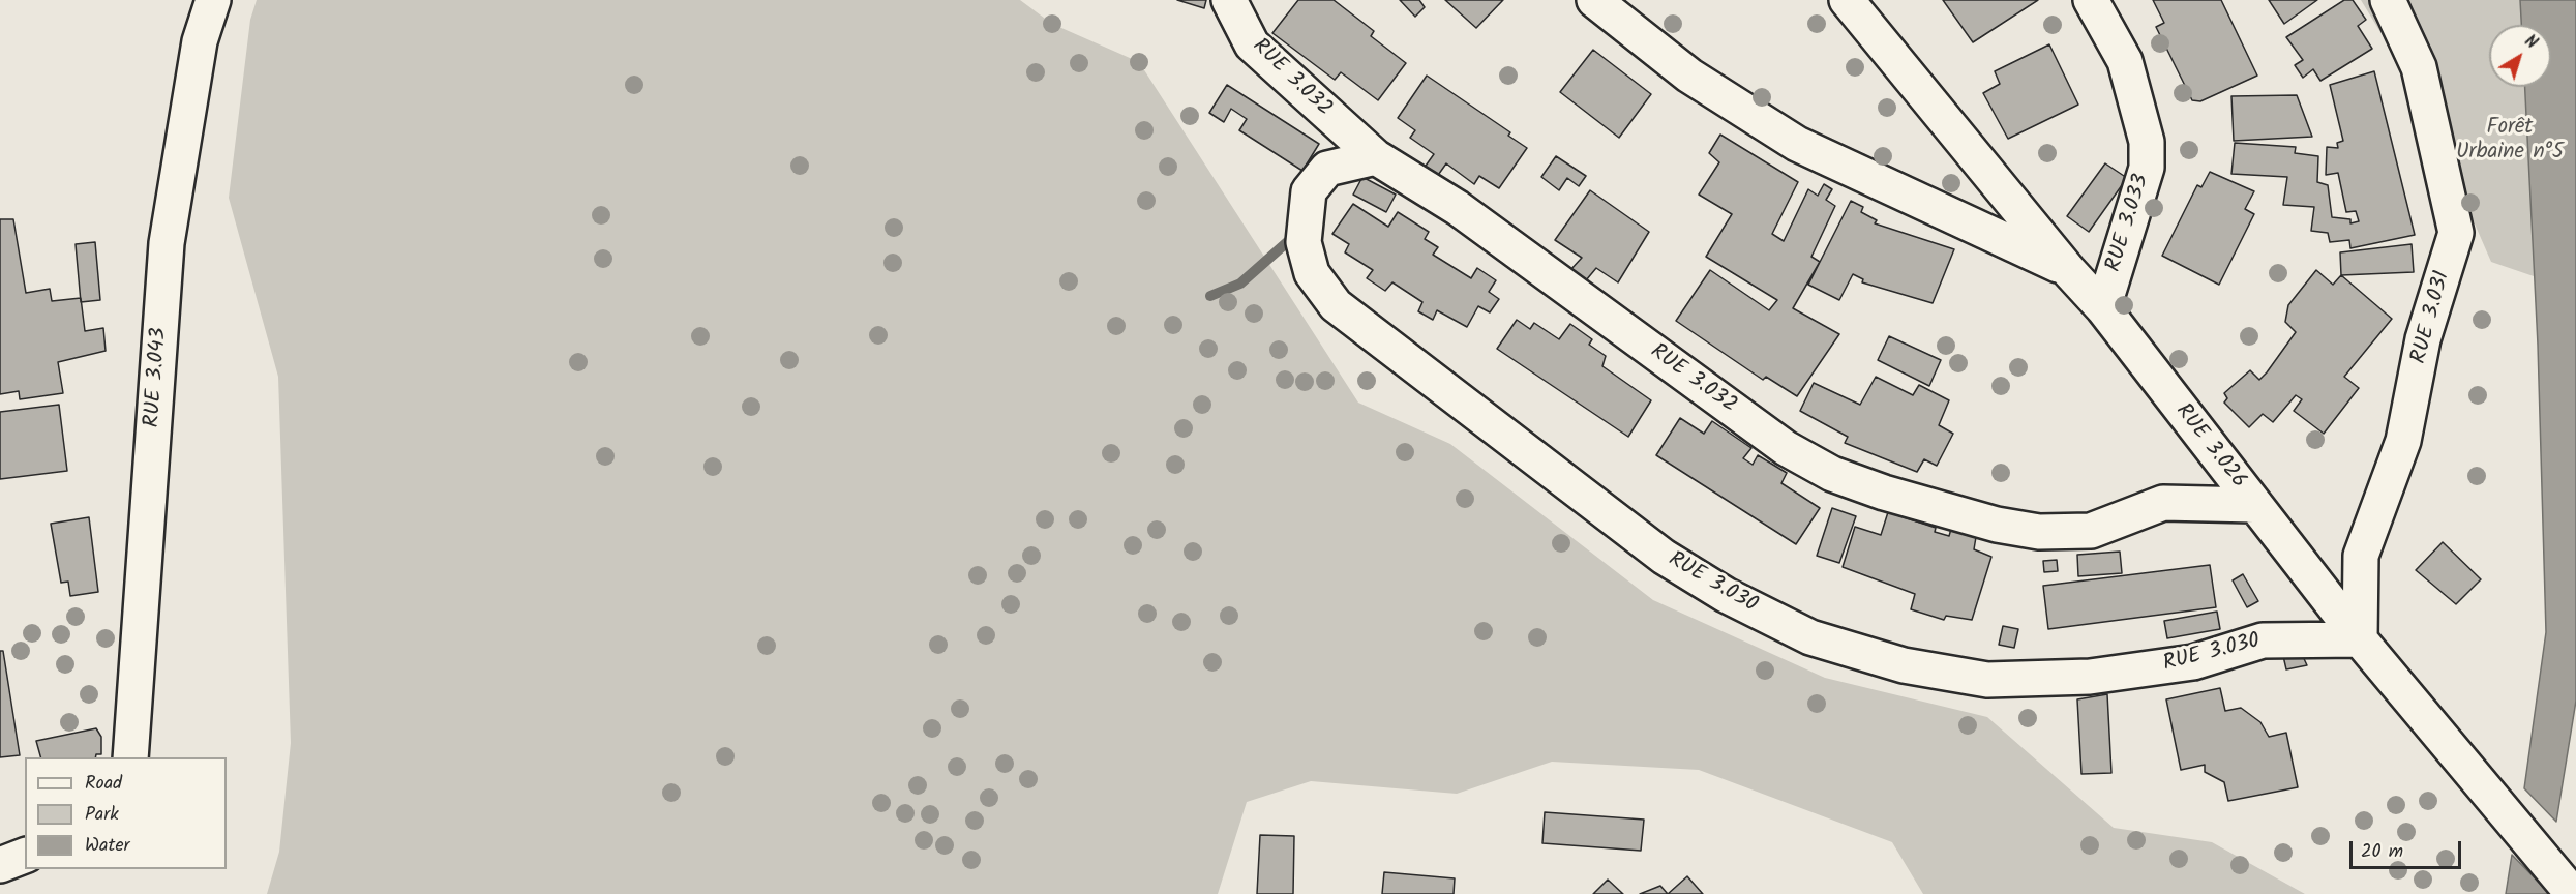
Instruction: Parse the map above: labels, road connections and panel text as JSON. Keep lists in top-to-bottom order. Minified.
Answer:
{"streets":{"street":["RUE 3.032","RUE 3.033","RUE 3.031","RUE 3.043","RUE 3.026","RUE 3.030"]},"crossings":[["RUE 3.032","RUE 3.026"],["RUE 3.032","RUE 3.030"],["RUE 3.033","RUE 3.026"],["RUE 3.031","RUE 3.026"],["RUE 3.031","RUE 3.030"],["RUE 3.026","RUE 3.030"]],"parks":["Forêt Urbaine n°5"],"legend":["Road","Park","Water"],"scale_bar":"20 m","north":"top right"}
